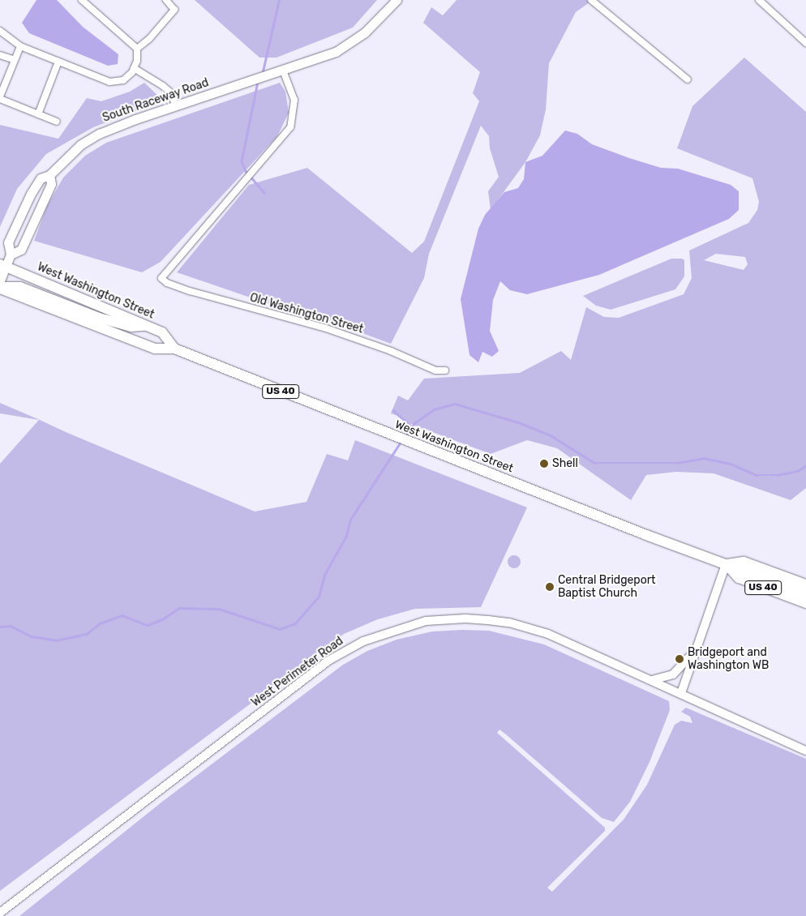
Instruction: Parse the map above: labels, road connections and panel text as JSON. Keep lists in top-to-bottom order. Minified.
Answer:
{"streets":{"main road":["South Raceway Road","West Washington Street","US 40"],"street":["Old Washington Street","West Perimeter Road"]},"crossings":[["South Raceway Road","West Washington Street"],["South Raceway Road","Old Washington Street"]],"places":["Shell","Central Bridgeport Baptist Church","Bridgeport and Washington WB"]}
